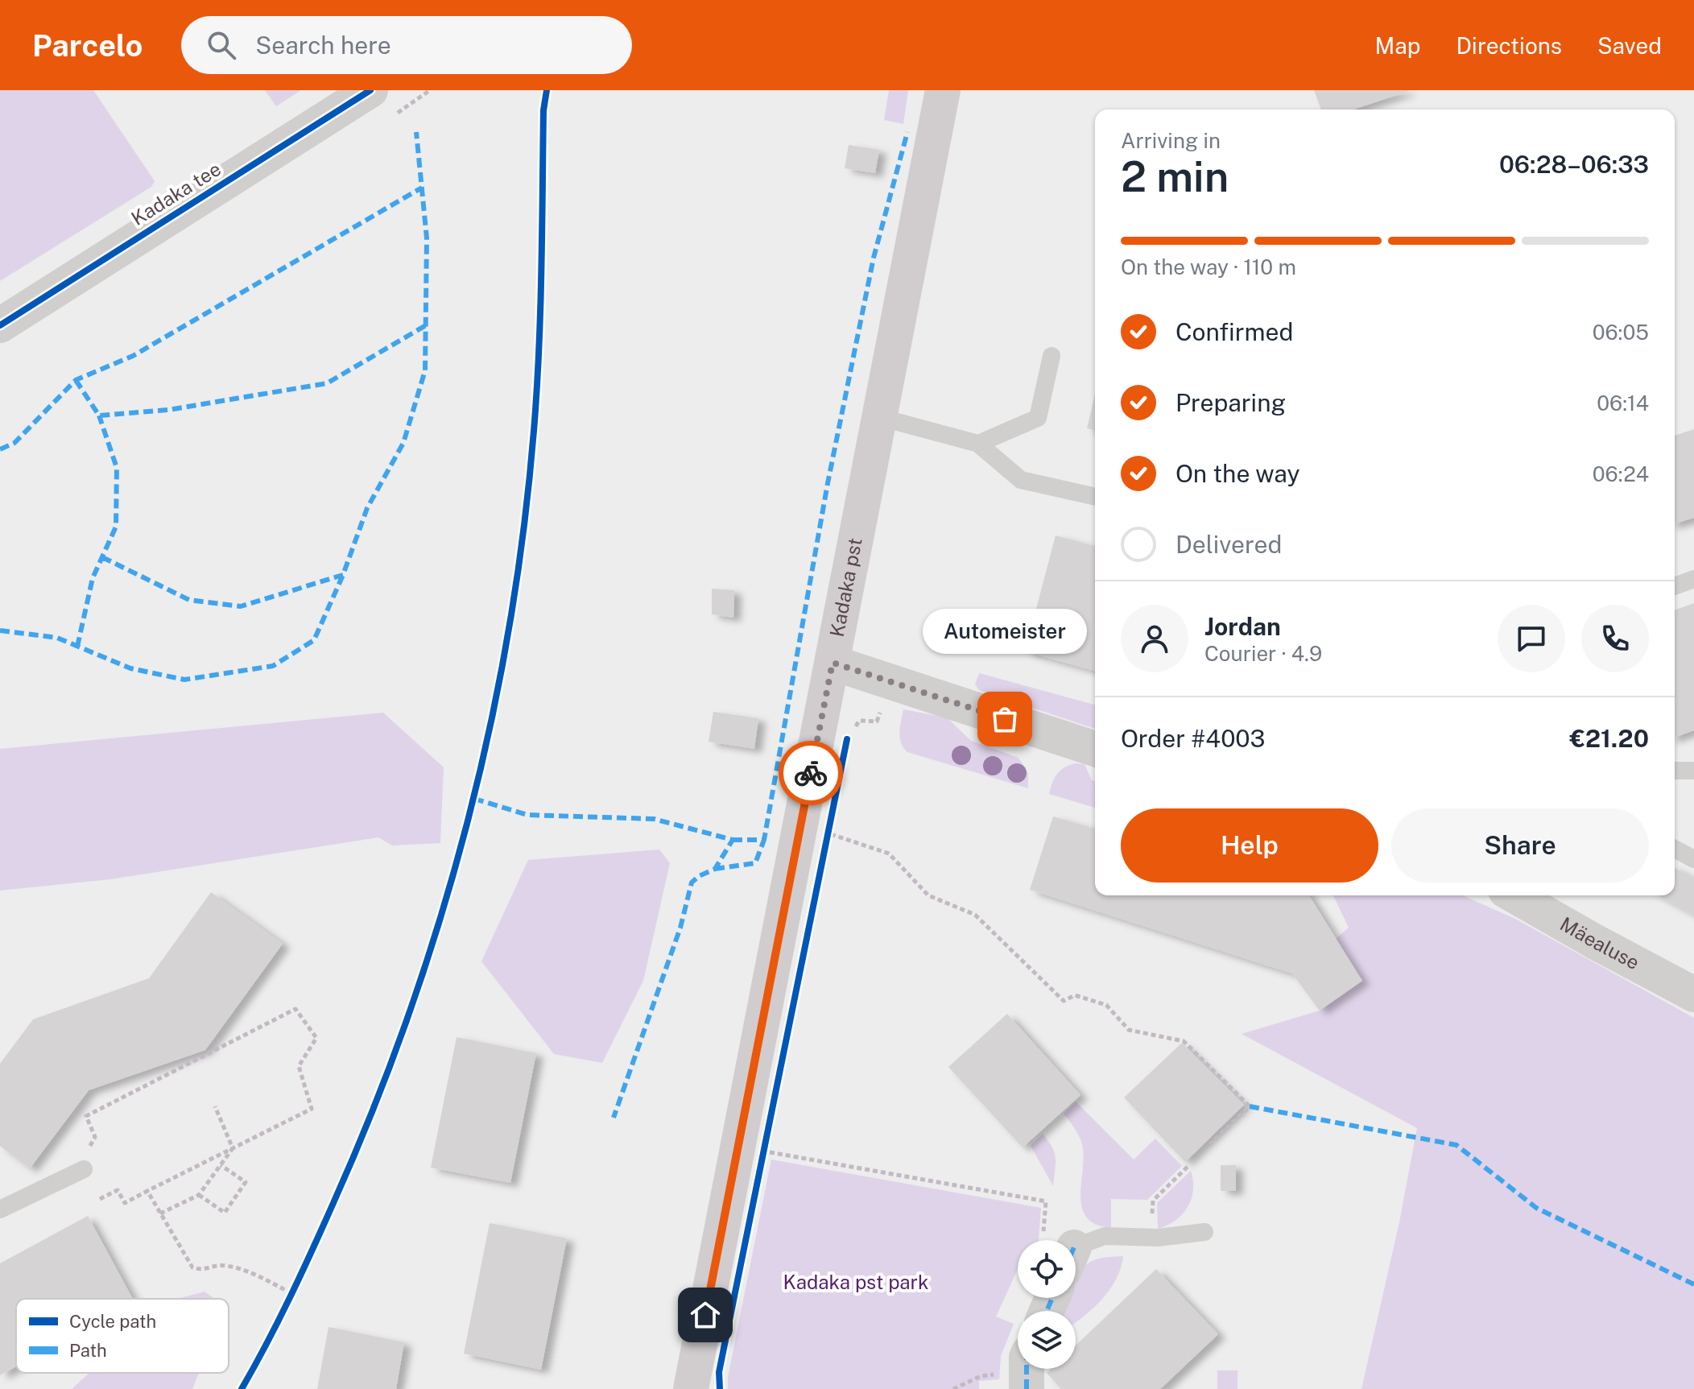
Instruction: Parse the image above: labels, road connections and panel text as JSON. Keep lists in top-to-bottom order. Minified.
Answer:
{"streets":{"main road":["Kadaka pst"],"street":["Kadaka tee","Mäealuse"]},"parks":["Kadaka pst park"],"places":["Automeister"],"legend":["Cycle path","Path"],"page":{"header":"Parcelo","search":"Search here","nav":["Map","Directions","Saved"],"heading":["2 min","Arriving in","06:28–06:33"],"panel":["Jordan","Courier · 4.9","Order #4003","€21.20"],"bar":"On the way · 110 m","list":[["Confirmed","06:05"],["Preparing","06:14"],["On the way","06:24"],"Delivered"],"bubble":"Automeister","buttons":["Help","Share"]}}
